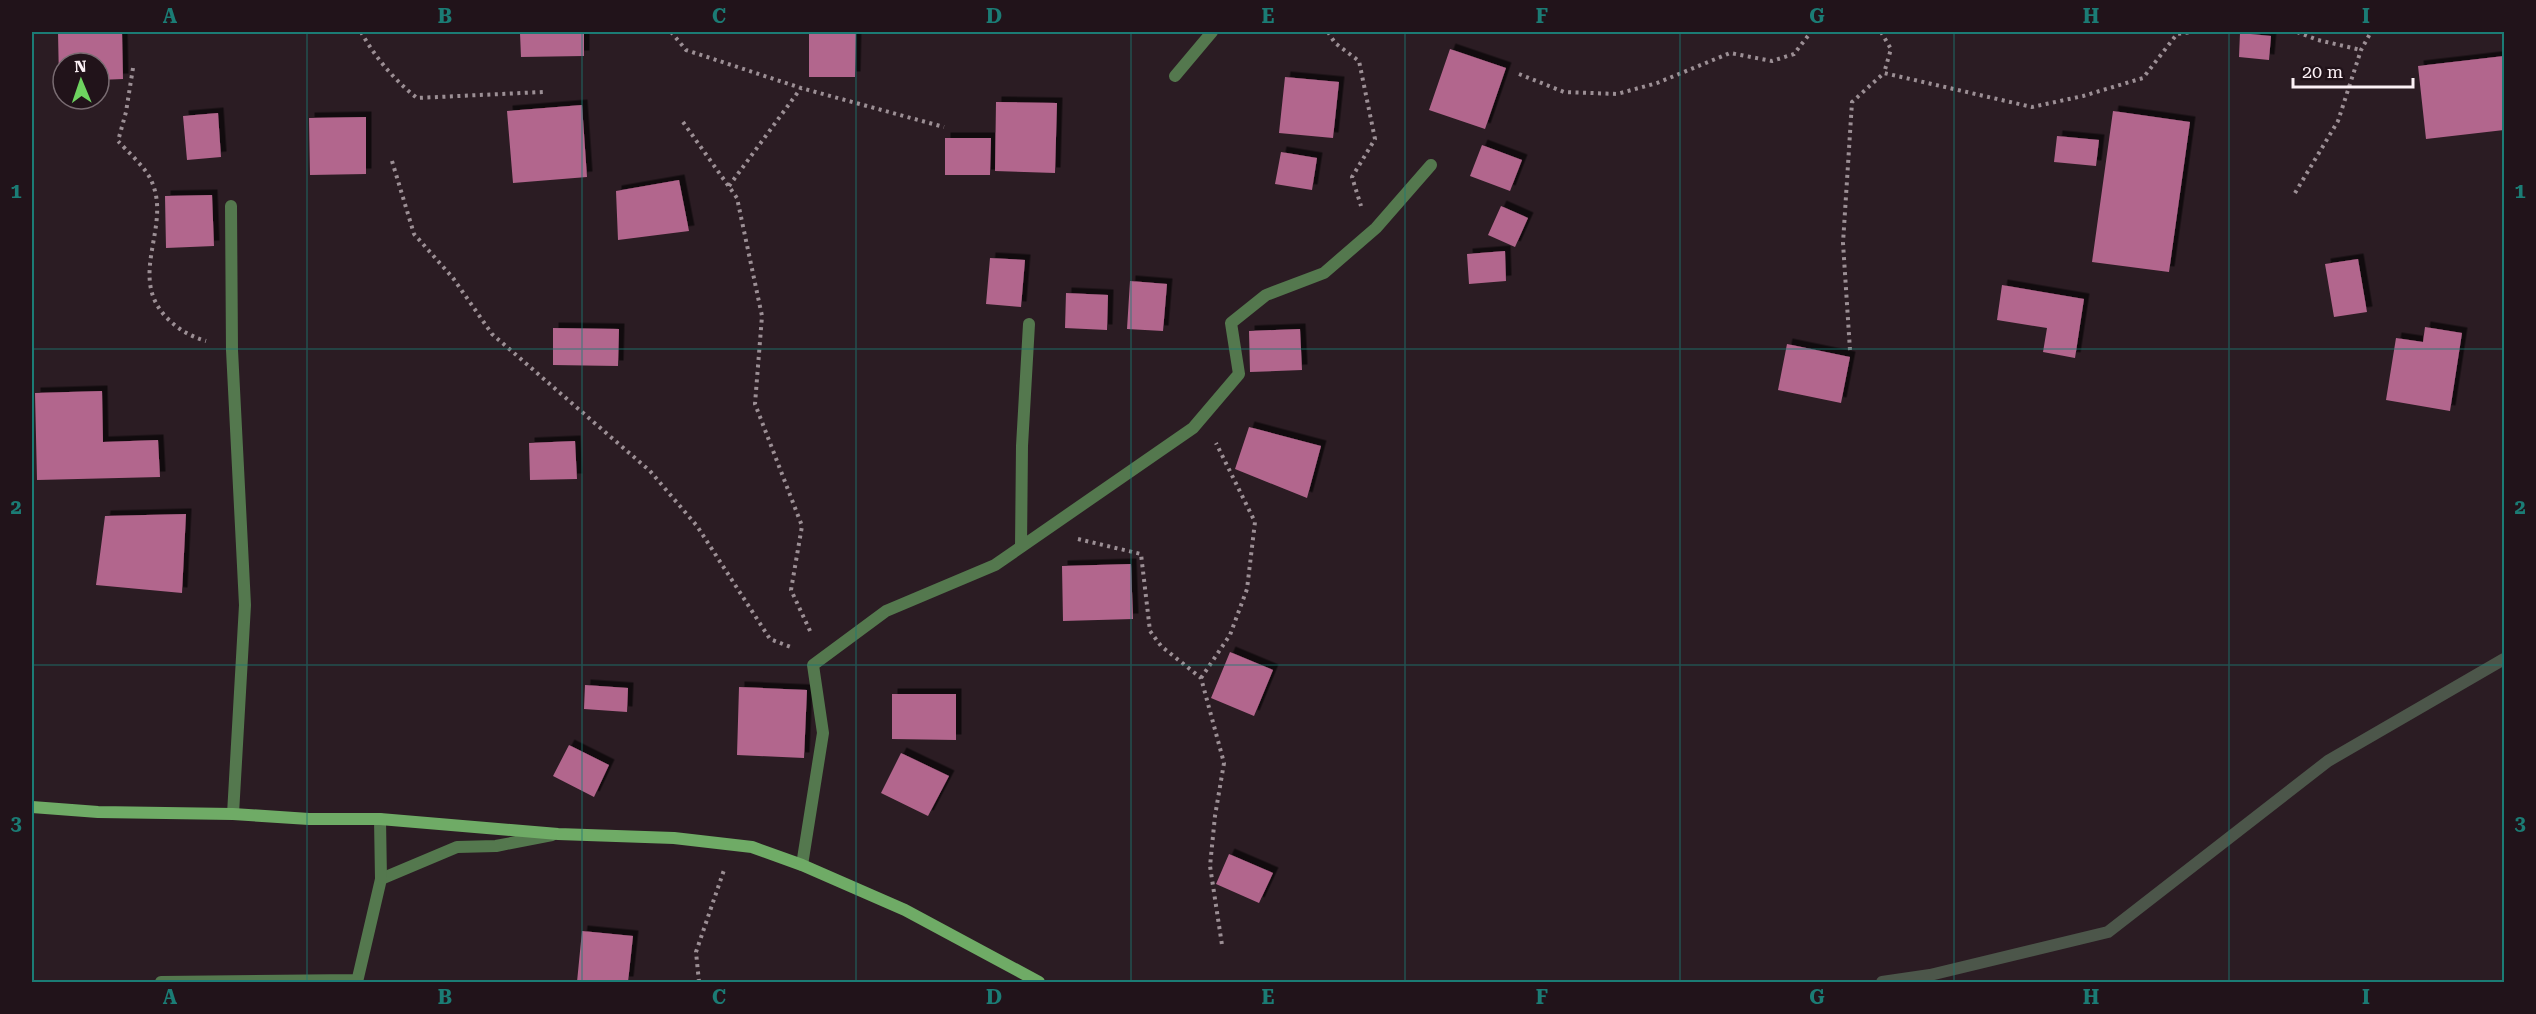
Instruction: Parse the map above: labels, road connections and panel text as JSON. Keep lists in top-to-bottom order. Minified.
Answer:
{"scale_bar":"20 m","north":"top","grid":{"columns":["A","B","C","D","E","F","G","H","I"],"rows":["1","2","3"]}}
